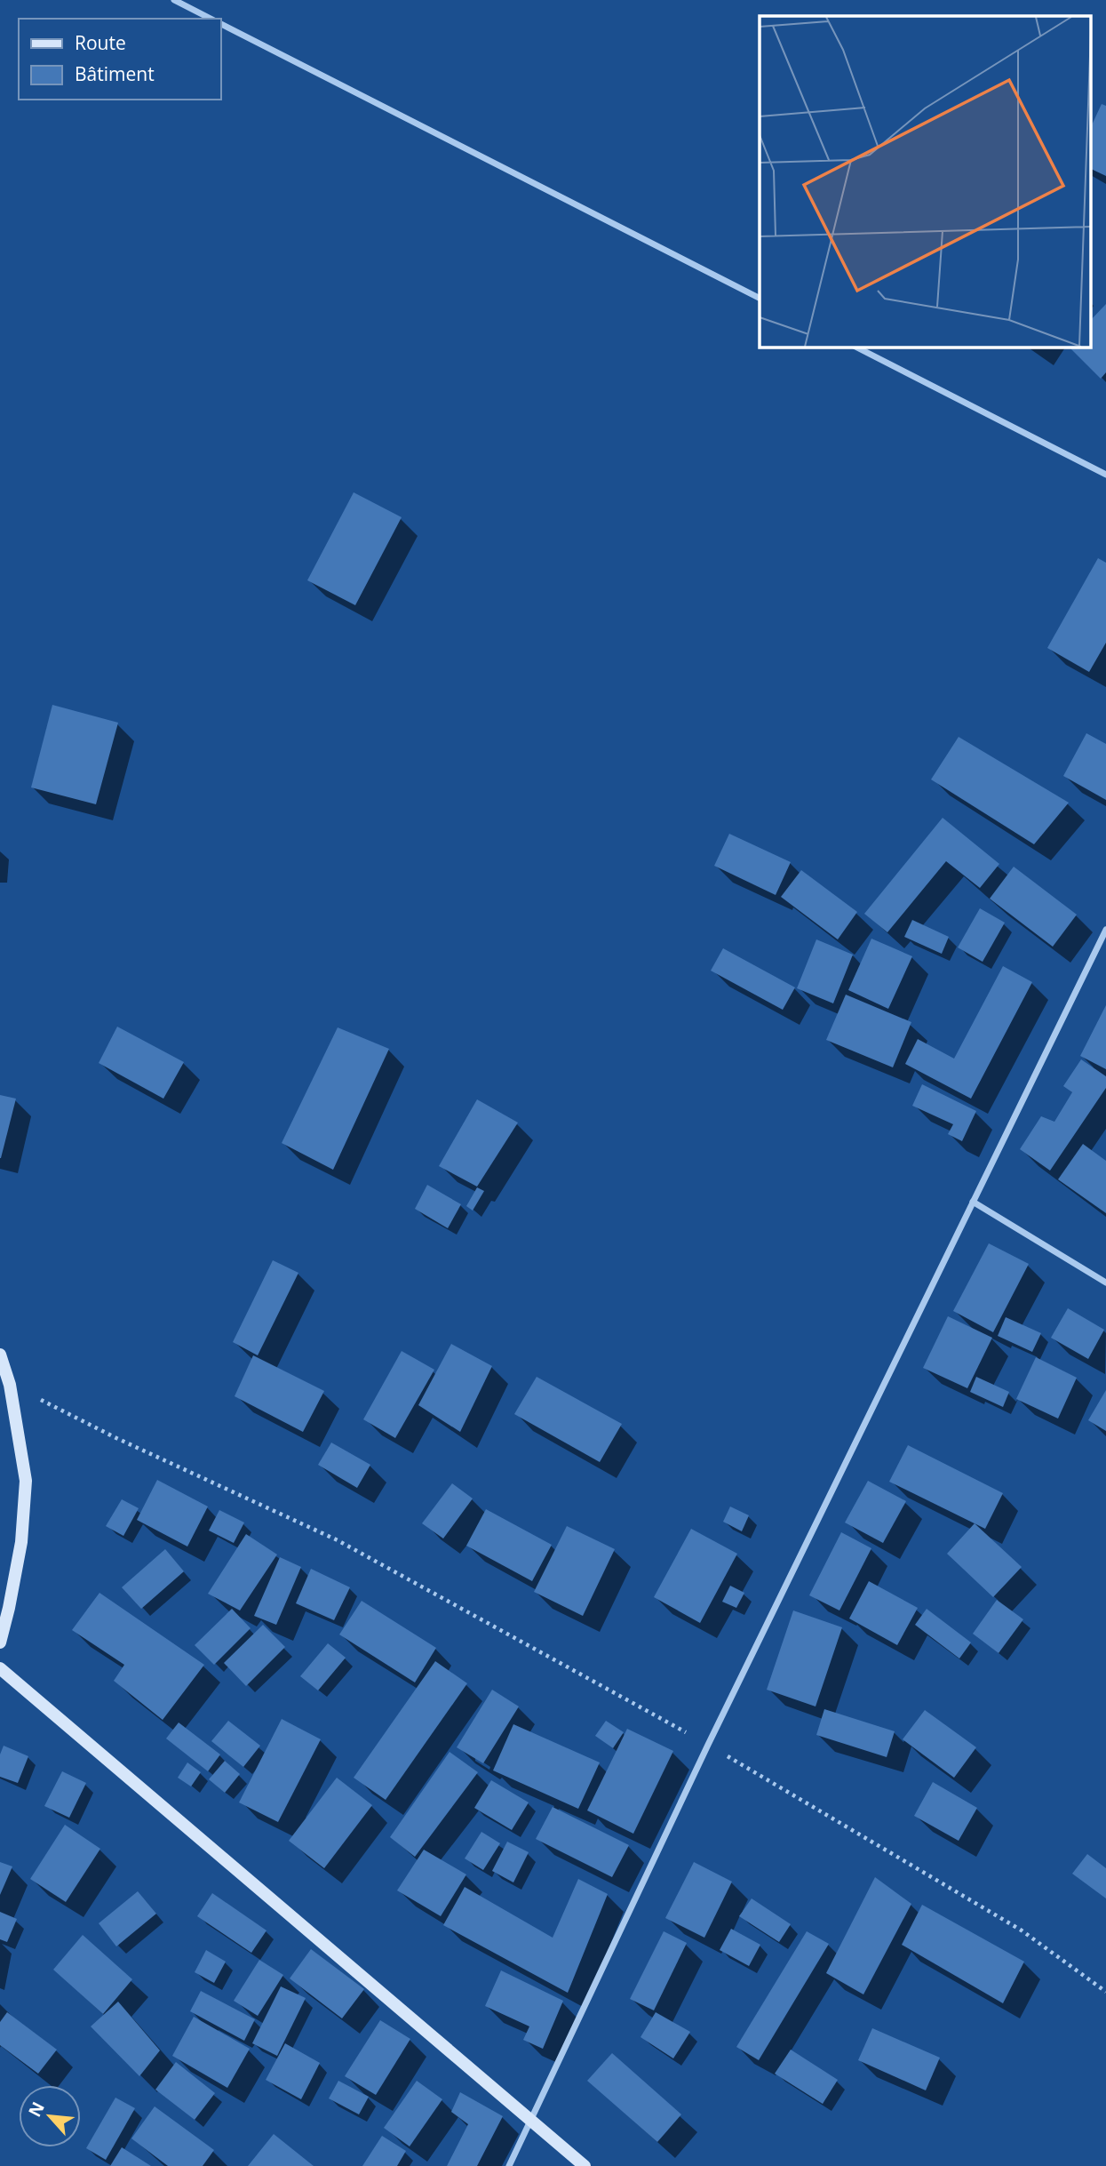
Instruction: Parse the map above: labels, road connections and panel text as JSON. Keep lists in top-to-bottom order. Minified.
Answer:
{"legend":["Route","Bâtiment"],"north":"top left"}
